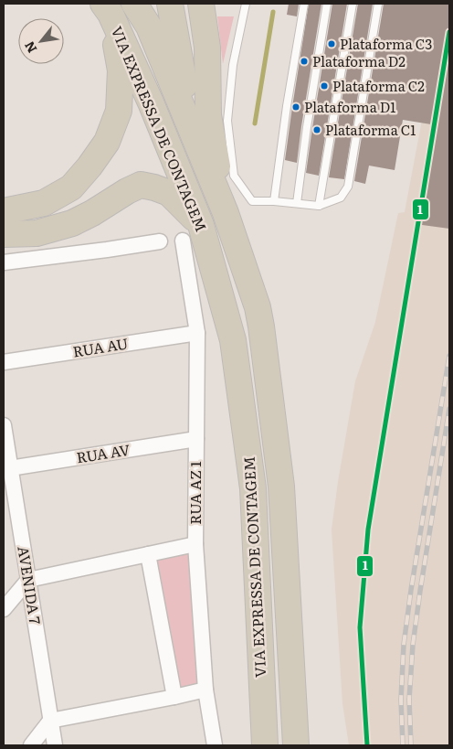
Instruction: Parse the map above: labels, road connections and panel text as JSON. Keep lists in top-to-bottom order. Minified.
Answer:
{"streets":{"highway":["VIA EXPRESSA DE CONTAGEM"],"street":["RUA AU","RUA AV","RUA AZ 1","AVENIDA 7"]},"crossings":[["VIA EXPRESSA DE CONTAGEM","RUA AZ 1"],["RUA AU","RUA AZ 1"],["RUA AV","RUA AZ 1"],["RUA AV","AVENIDA 7"]],"places":["Plataforma C3","Plataforma D2","Plataforma C2","Plataforma D1","Plataforma C1"],"lines":["metro line 1"],"north":"bottom left"}
